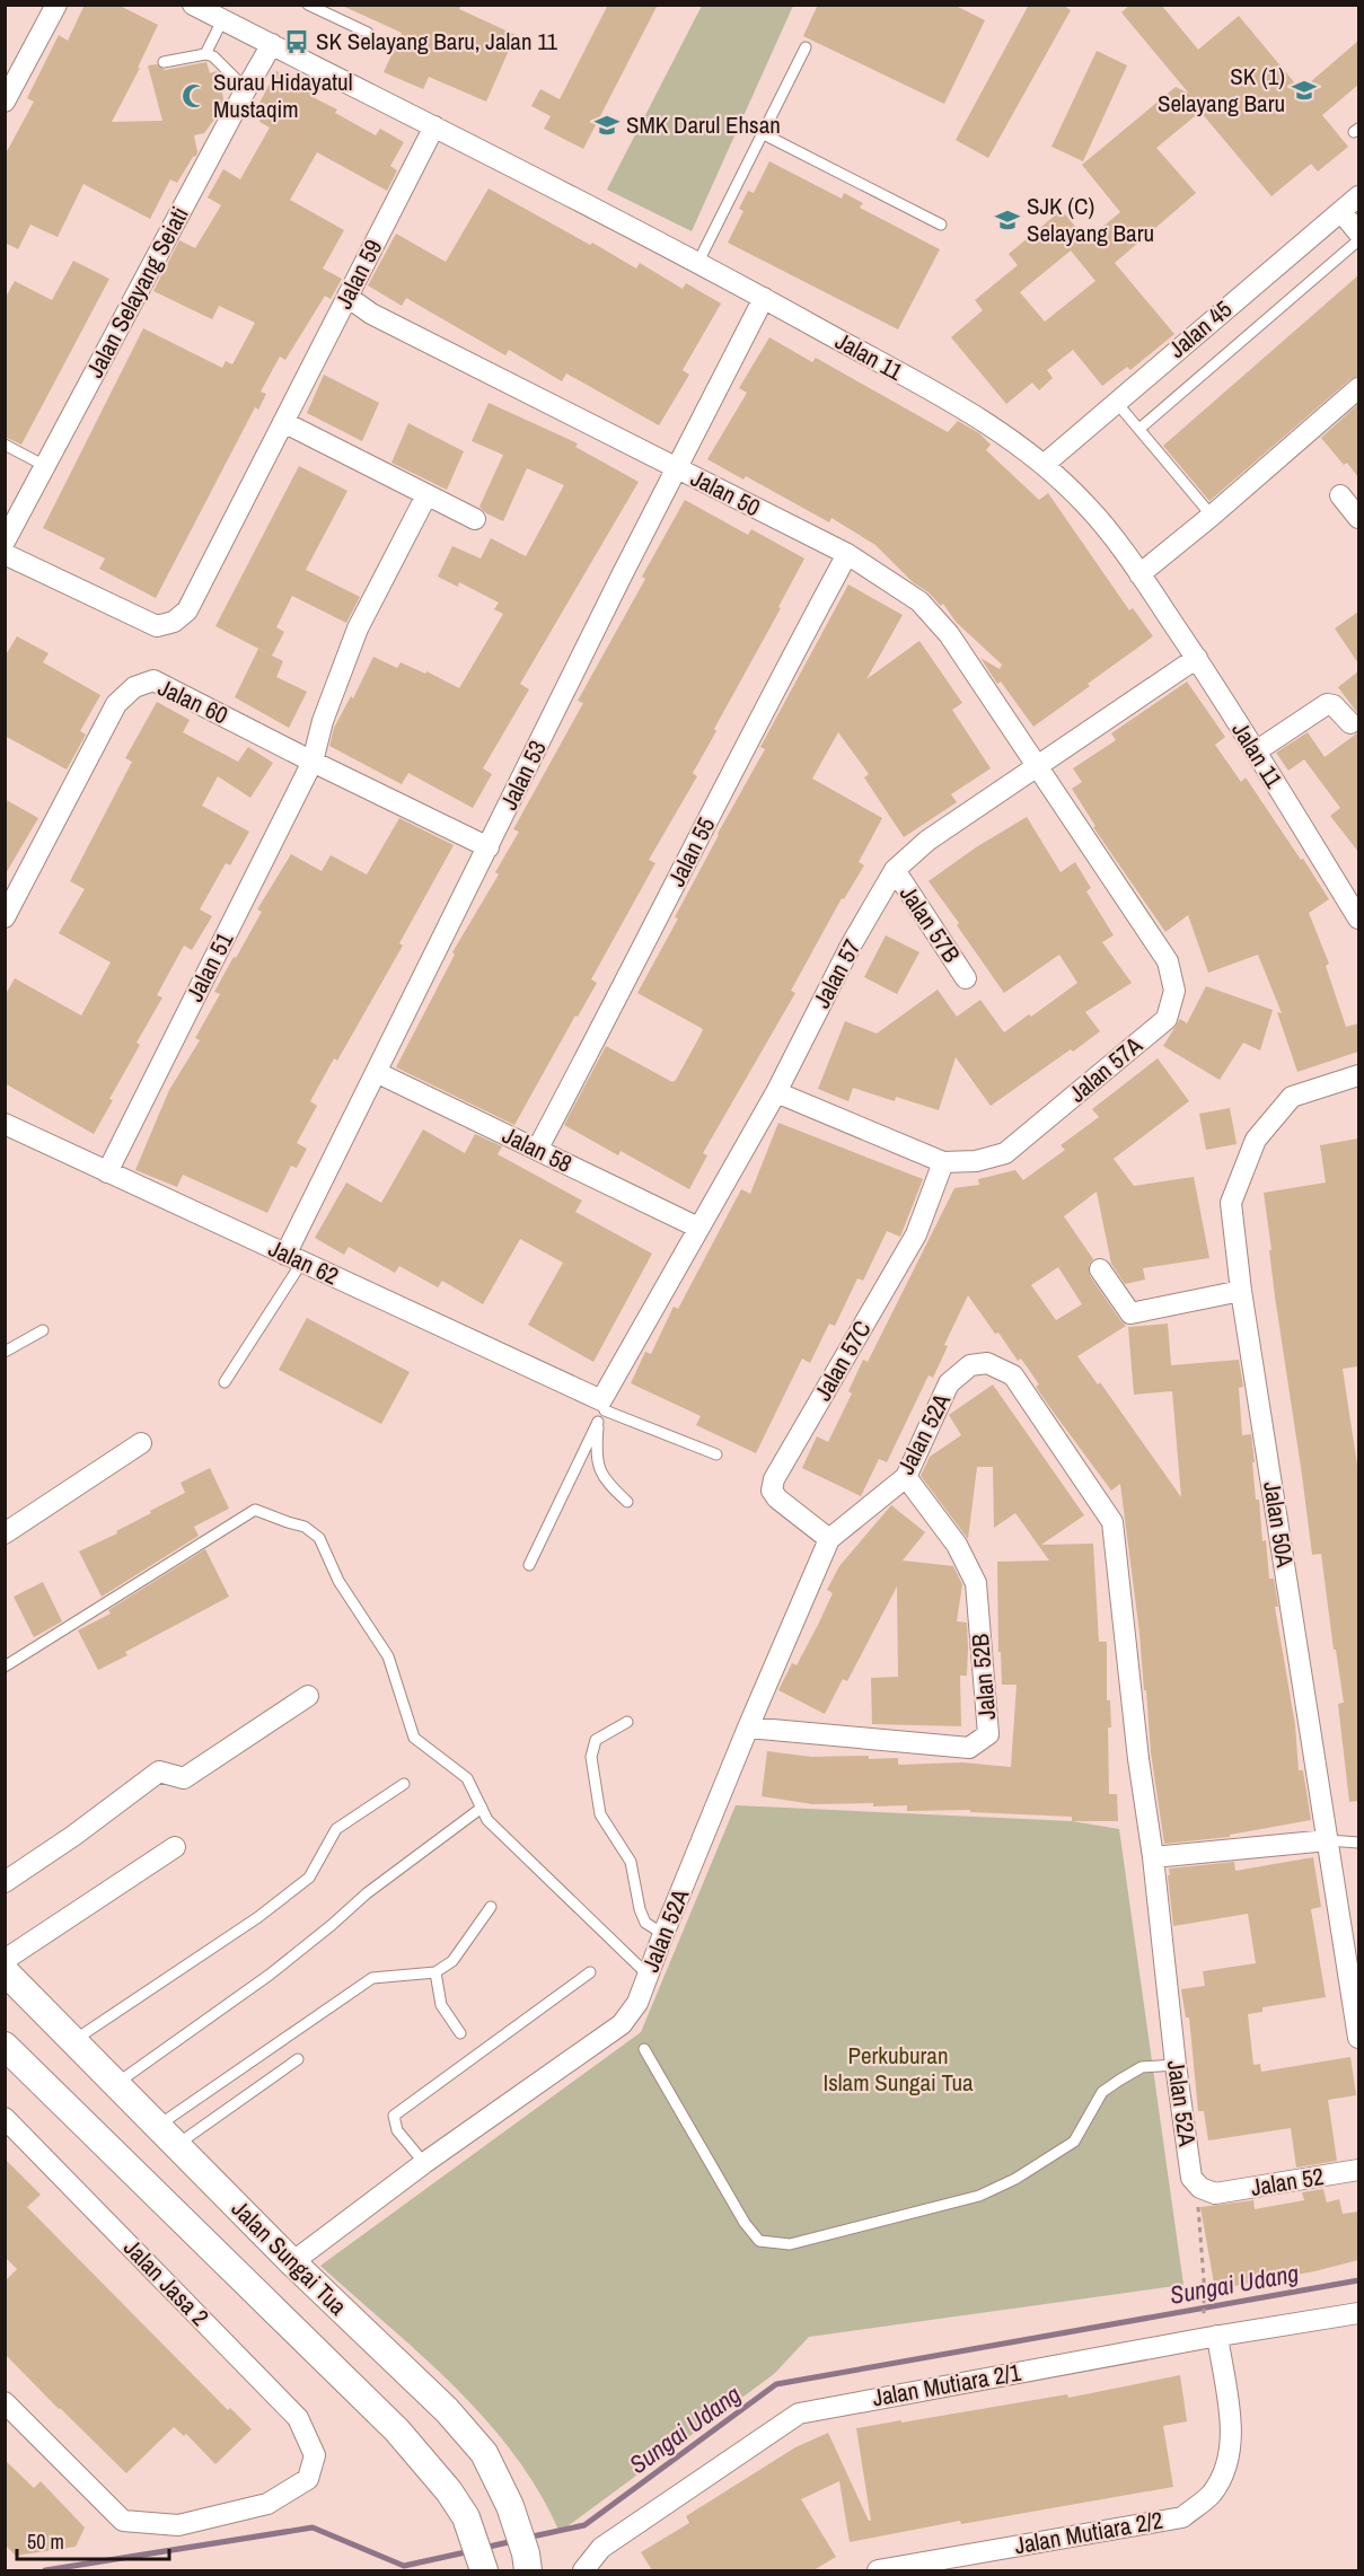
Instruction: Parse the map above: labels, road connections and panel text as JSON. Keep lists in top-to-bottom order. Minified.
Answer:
{"streets":{"main road":["Jalan Sungai Tua"],"street":["Jalan 59","Jalan Selayang Seiati","Jalan 45","Jalan 11","Jalan 50","Jalan 60","Jalan 53","Jalan 55","Jalan 57B","Jalan 51","Jalan 57","Jalan 57A","Jalan 58","Jalan 62","Jalan 57C","Jalan 52A","Jalan 50A","Jalan 52B","Jalan 52","Jalan Jasa 2","Jalan Mutiara 2/1","Jalan Mutiara 2/2"]},"crossings":[["Jalan 59","Jalan 11"],["Jalan 59","Jalan 50"],["Jalan Selayang Seiati","Jalan 11"],["Jalan 45","Jalan 11"],["Jalan 11","Jalan 53"],["Jalan 11","Jalan 57"],["Jalan 50","Jalan 53"],["Jalan 50","Jalan 55"],["Jalan 50","Jalan 57"],["Jalan 50","Jalan 57A"],["Jalan 60","Jalan 53"],["Jalan 60","Jalan 51"],["Jalan 53","Jalan 58"],["Jalan 53","Jalan 62"],["Jalan 55","Jalan 58"],["Jalan 57B","Jalan 57"],["Jalan 51","Jalan 62"],["Jalan 57","Jalan 57A"],["Jalan 57","Jalan 58"],["Jalan 57","Jalan 62"],["Jalan 57A","Jalan 57C"],["Jalan 57C","Jalan 52A"],["Jalan 52A","Jalan 52B"],["Jalan 52A","Jalan 52"],["Jalan 52A","Jalan Sungai Tua"],["Jalan Mutiara 2/1","Jalan Mutiara 2/2"]],"water":["Sungai Udang"],"parks":["Perkuburan Islam Sungai Tua"],"places":{"bus stop":["SK Selayang Baru, Jalan 11"],"school or university":["SK (1) Selayang Baru","SMK Darul Ehsan","SJK (C) Selayang Baru"],"mosque":["Surau Hidayatul Mustaqim"]},"scale_bar":"50 m"}
